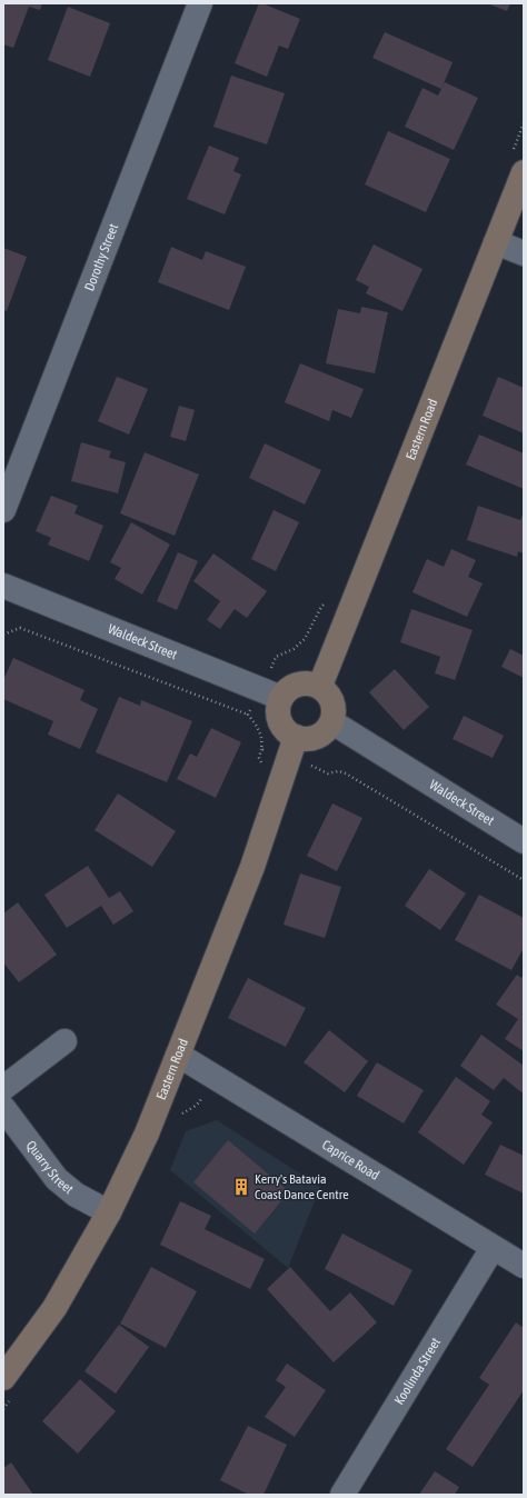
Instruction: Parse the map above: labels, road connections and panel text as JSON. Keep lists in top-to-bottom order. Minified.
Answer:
{"streets":{"street":["Dorothy Street","Eastern Road","Waldeck Street","Caprice Road","Quarry Street","Koolinda Street"]},"crossings":[["Eastern Road","Waldeck Street"],["Eastern Road","Caprice Road"],["Eastern Road","Quarry Street"],["Caprice Road","Koolinda Street"]],"places":{"building":["Kerry's Batavia Coast Dance Centre"]}}
